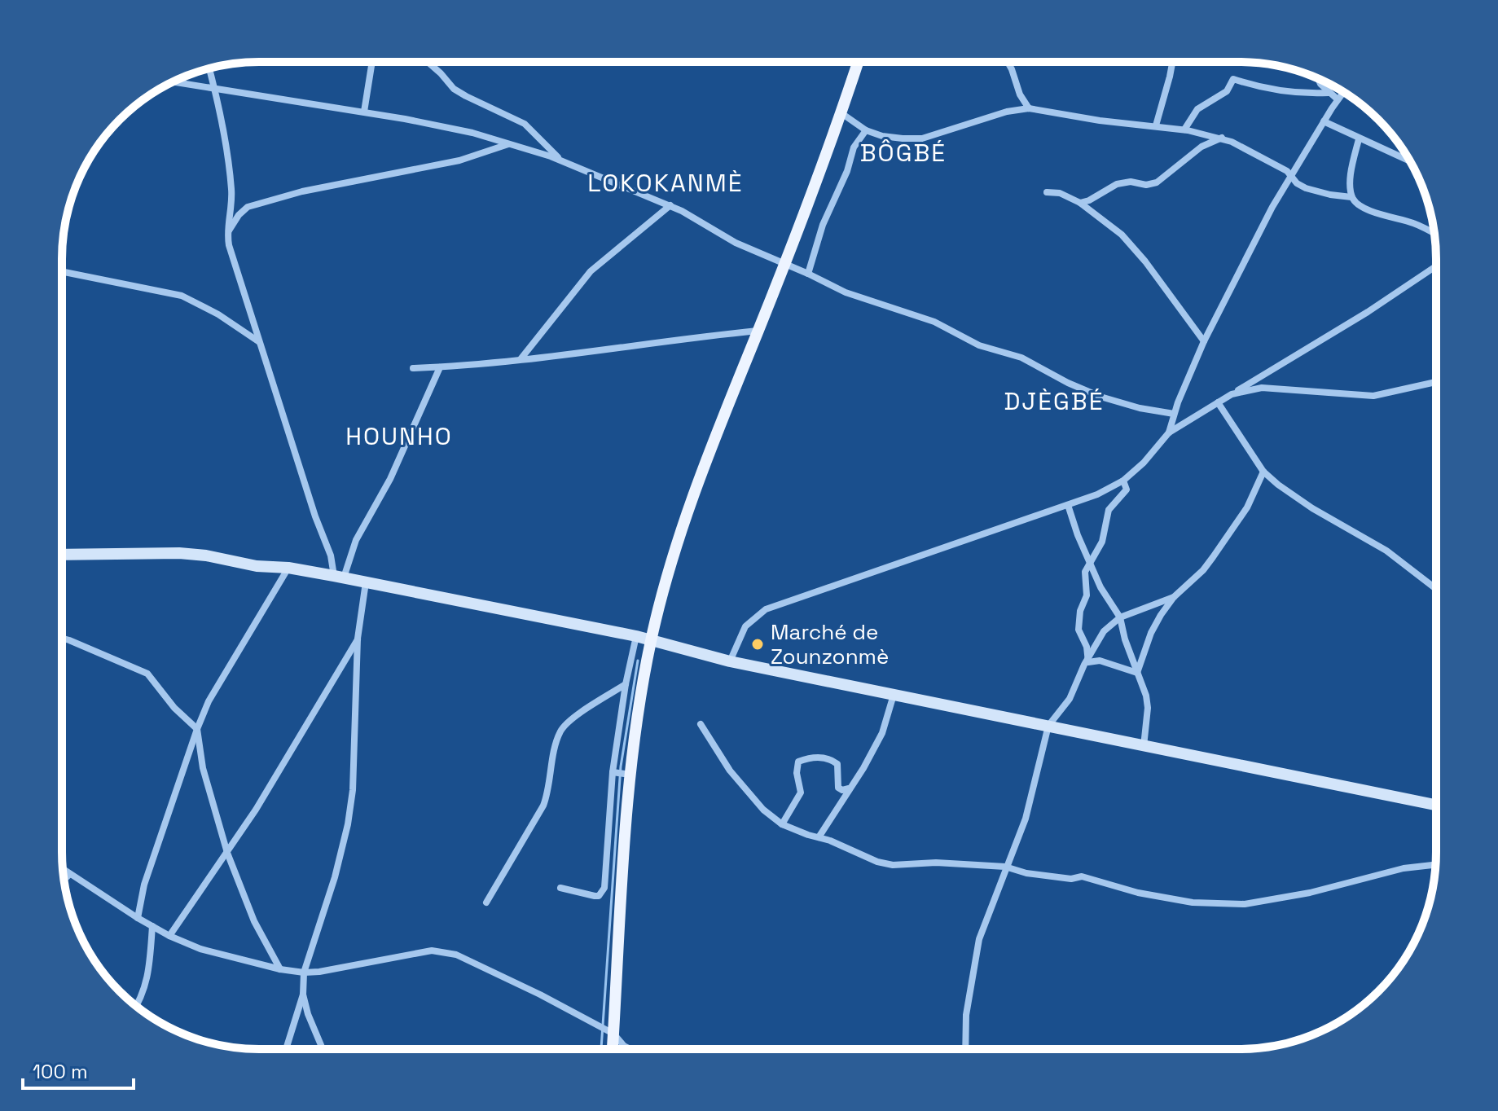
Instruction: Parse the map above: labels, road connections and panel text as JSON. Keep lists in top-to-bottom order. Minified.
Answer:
{"districts":["BÔGBÉ","LOKOKANMÈ","DJÈGBÉ","HOUNHO"],"places":["Marché de Zounzonmè"],"scale_bar":"100 m"}
